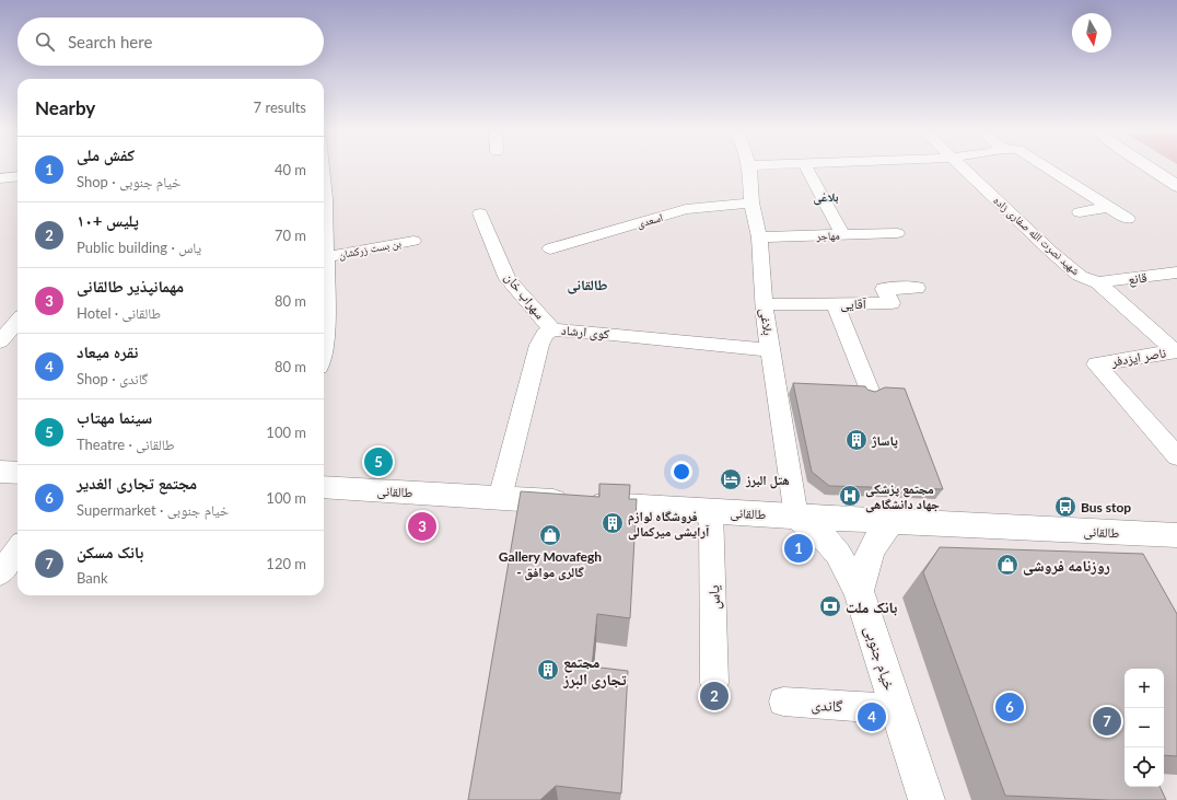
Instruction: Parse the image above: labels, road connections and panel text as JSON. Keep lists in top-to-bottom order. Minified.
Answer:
{"streets":{"main road":["طالقانی","خیام جنوبی"],"street":["اسعدی","مهاجر","شهید نصرت الله صفاری زاده","بن بست زرکشان","قانع","سهراب خان","آقایی","بلاغی","کوی ارشاد","ناصر ایزدفر","یاس","گاندی"]},"crossings":[["اسعدی","بلاغی"],["مهاجر","بلاغی"],["شهید نصرت الله صفاری زاده","قانع"],["شهید نصرت الله صفاری زاده","ناصر ایزدفر"],["قانع","ناصر ایزدفر"],["سهراب خان","کوی ارشاد"],["آقایی","بلاغی"],["بلاغی","کوی ارشاد"],["بلاغی","طالقانی"],["بلاغی","خیام جنوبی"],["کوی ارشاد","طالقانی"],["طالقانی","یاس"],["طالقانی","خیام جنوبی"],["خیام جنوبی","گاندی"]],"districts":["بلاغی","طالقانی"],"places":{"building":["پاساژ","فروشگاه لوازم آرایشی میرکمالی","مجتمع تجاری البرز"],"hotel":["هتل البرز"],"hospital":["مجتمع پزشکی جهاد دانشگاهی"],"bus stop":["Bus stop"],"shop":["Gallery Movafegh - گالری موافق","روزنامه فروشی"],"bank":["بانک ملت"]},"north":"bottom","page":{"search":"Search here","heading":["Nearby","7 results"],"list":[{"mark":"1","name":"کفش ملی","note":"Shop · خیام جنوبی","value":"40 m"},{"mark":"2","name":"پلیس +۱۰","note":"Public building · یاس","value":"70 m"},{"mark":"3","name":"مهمانپذیر طالقانی","note":"Hotel · طالقانی","value":"80 m"},{"mark":"4","name":"نقره میعاد","note":"Shop · گاندی","value":"80 m"},{"mark":"5","name":"سینما مهتاب","note":"Theatre · طالقانی","value":"100 m"},{"mark":"6","name":"مجتمع تجاری الغدیر","note":"Supermarket · خیام جنوبی","value":"100 m"},{"mark":"7","name":"بانک مسکن","note":"Bank","value":"120 m"}],"pins":["5","3","1","2","6","4","7"],"map_buttons":["+","−"]}}
